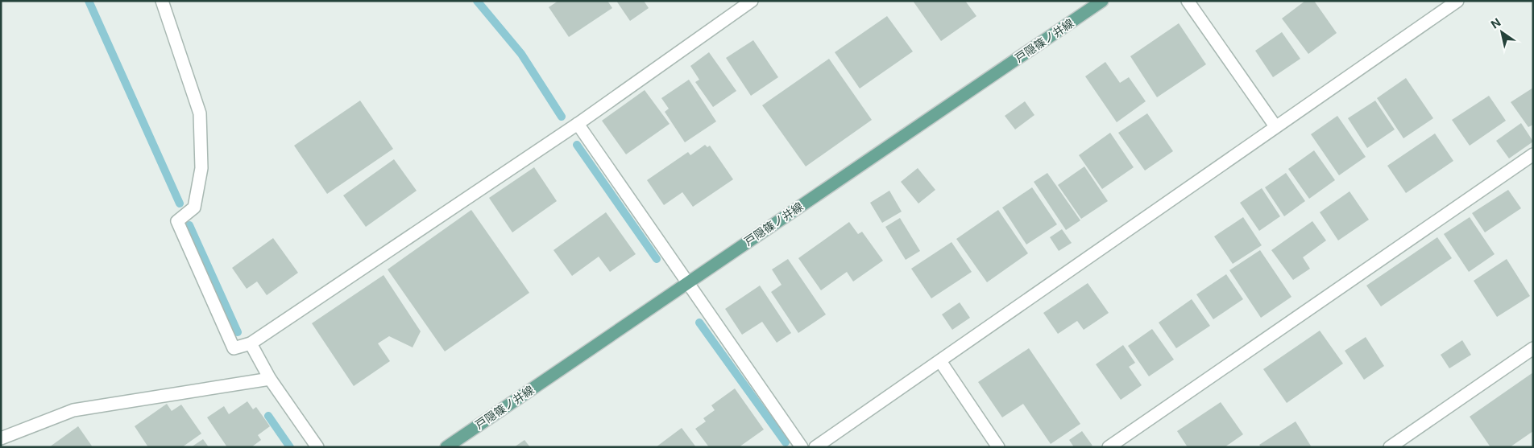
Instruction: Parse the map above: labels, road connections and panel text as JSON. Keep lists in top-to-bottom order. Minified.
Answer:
{"streets":{"main road":["戸隠篠ノ井線"]},"north":"top left"}
